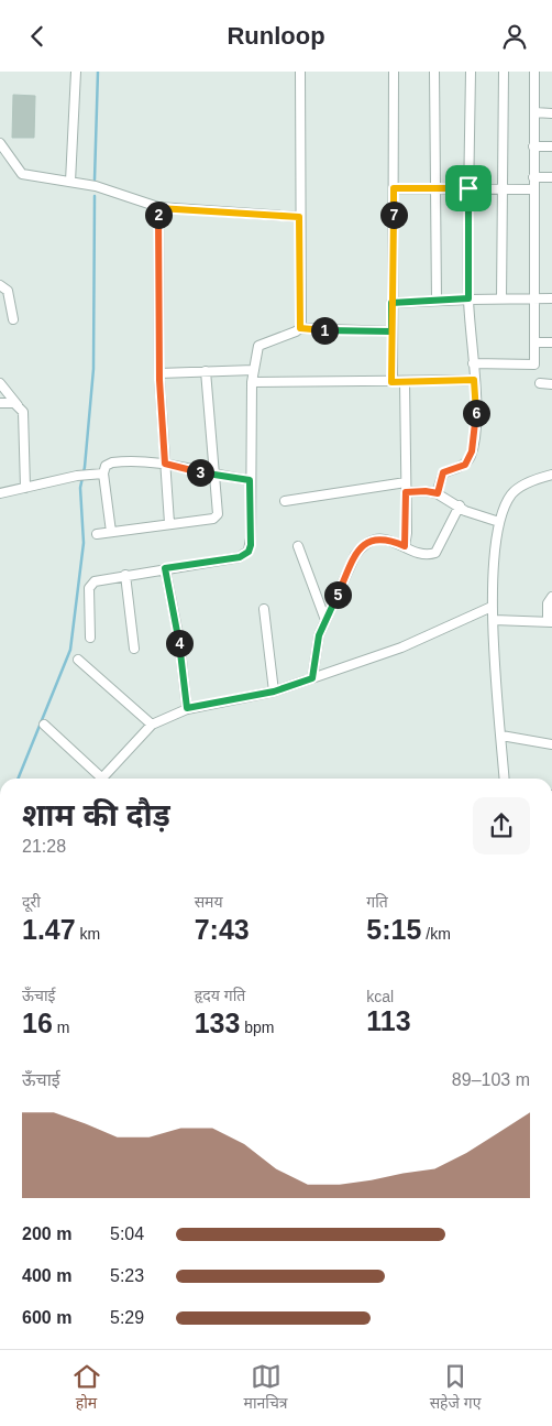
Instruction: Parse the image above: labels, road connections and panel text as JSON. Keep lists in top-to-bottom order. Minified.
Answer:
{"page":{"header":"Runloop","pins":["2","7","1","6","3","5","4"],"heading":["शाम की दौड़","21:28"],"stats":[["दूरी","1.47 km"],["समय","7:43"],["गति","5:15 /km"],["ऊँचाई","16 m"],["हृदय गति","133 bpm"],["kcal","113"]],"chart":["ऊँचाई","89–103 m"],"list":[{"name":"200 m","note":"5:04"},{"name":"400 m","note":"5:23"},{"name":"600 m","note":"5:29"}],"tabs":["होम","मानचित्र","सहेजे गए"]}}
